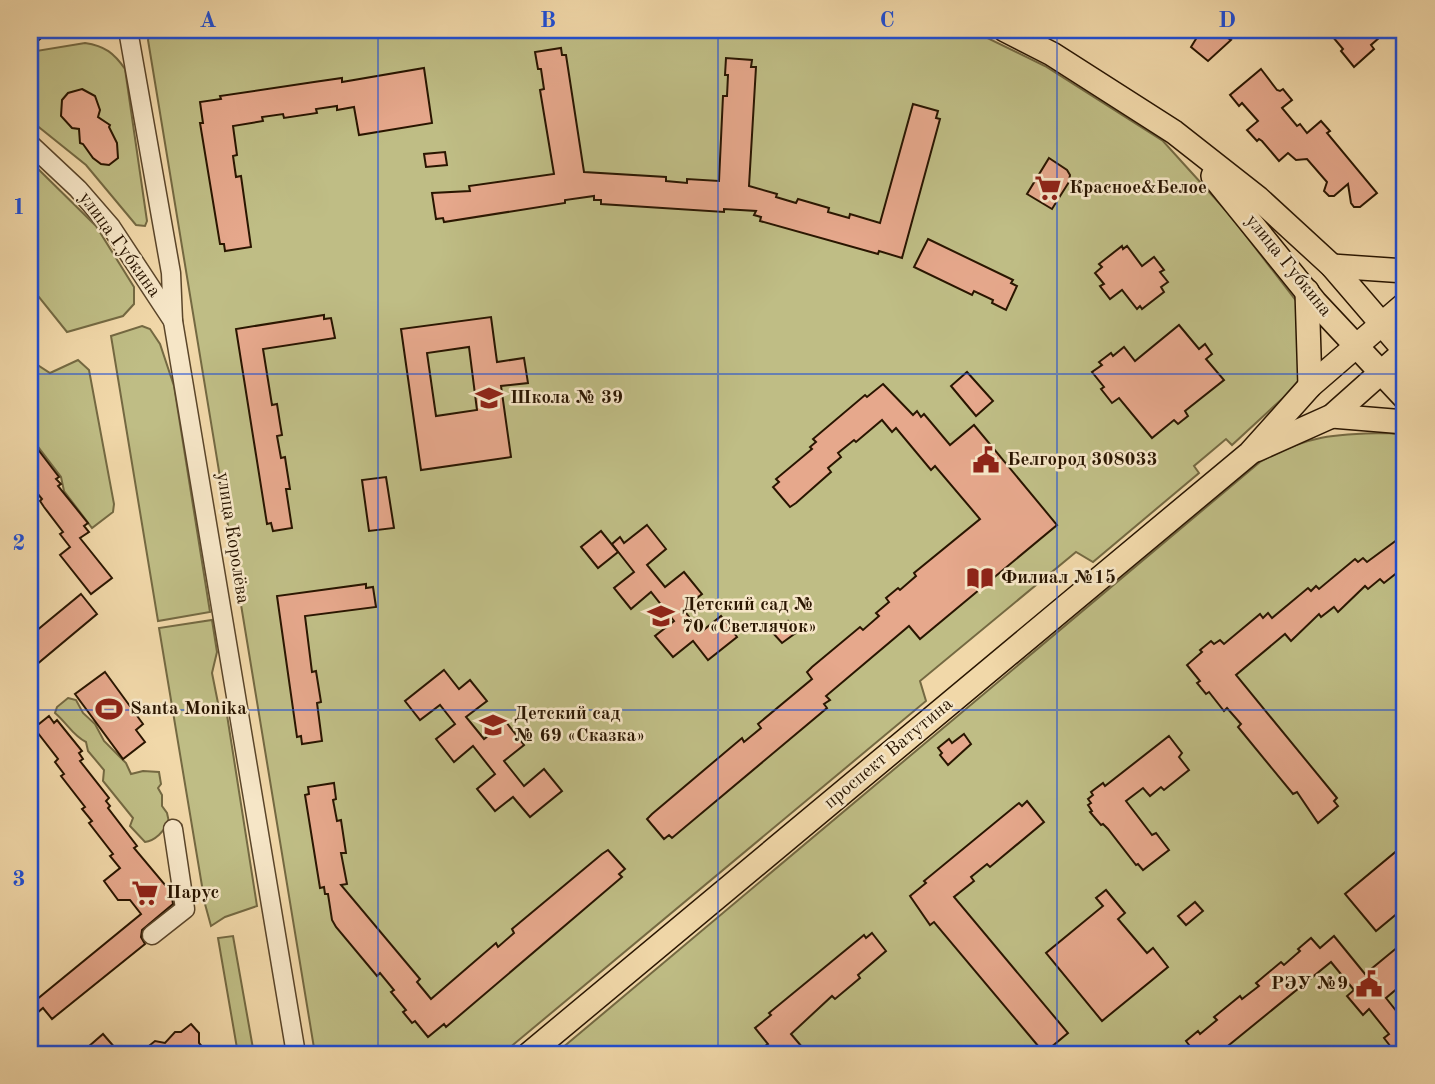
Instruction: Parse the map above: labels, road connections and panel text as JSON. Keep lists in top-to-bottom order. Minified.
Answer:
{"streets":{"main road":["улица Губкина","проспект Ватутина"],"street":["улица Королёва"]},"crossings":[["улица Губкина","улица Королёва"],["улица Губкина","проспект Ватутина"]],"places":{"supermarket":["Красное&Белое","Парус"],"school or university":["Школа № 39","Детский сад № 70 «Светлячок»","Детский сад № 69 «Сказка»"],"public building":["Белгород 308033","РЭУ №9"],"library":["Филиал №15"],"sports":["Santa Monika"]},"grid":{"columns":["A","B","C","D"],"rows":["1","2","3"]}}
